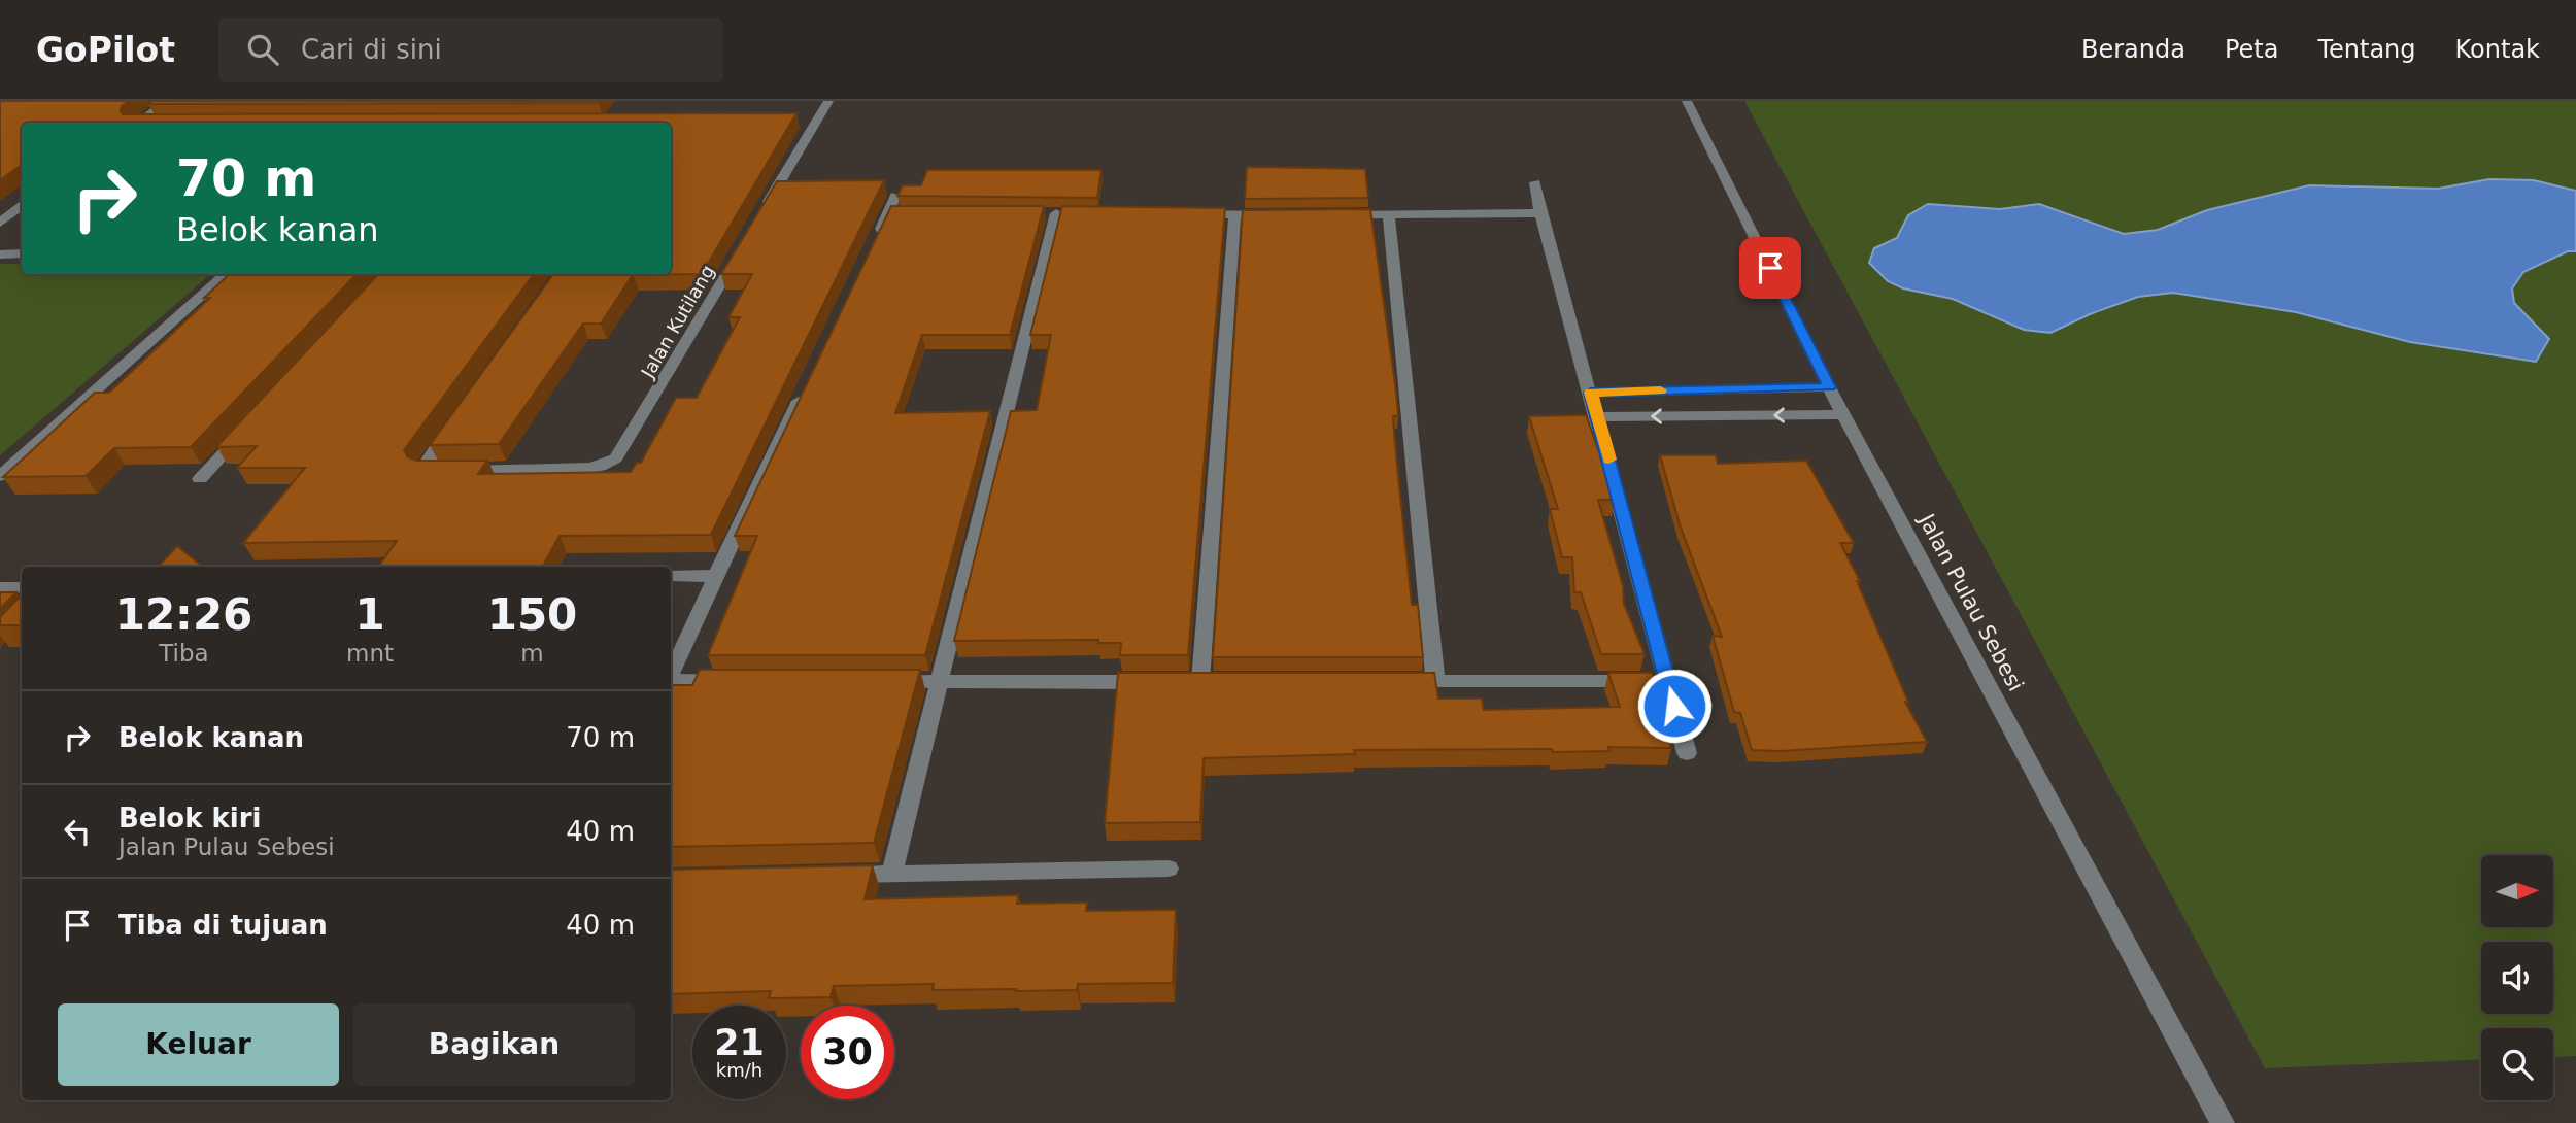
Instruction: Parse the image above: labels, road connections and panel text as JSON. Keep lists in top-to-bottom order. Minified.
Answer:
{"streets":{"street":["Jalan Kutilang","Jalan Pulau Sebesi"]},"north":"right","page":{"header":"GoPilot","search":"Cari di sini","nav":["Beranda","Peta","Tentang","Kontak"],"turn":["70 m","Belok kanan"],"eta":["12:26","Tiba","1","mnt","150","m"],"list":[{"name":"Belok kanan","value":"70 m"},{"name":"Belok kiri","note":"Jalan Pulau Sebesi","value":"40 m"},{"name":"Tiba di tujuan","value":"40 m"}],"buttons":["Keluar","Bagikan"],"speed":"21 km/h","limit":"30"}}
